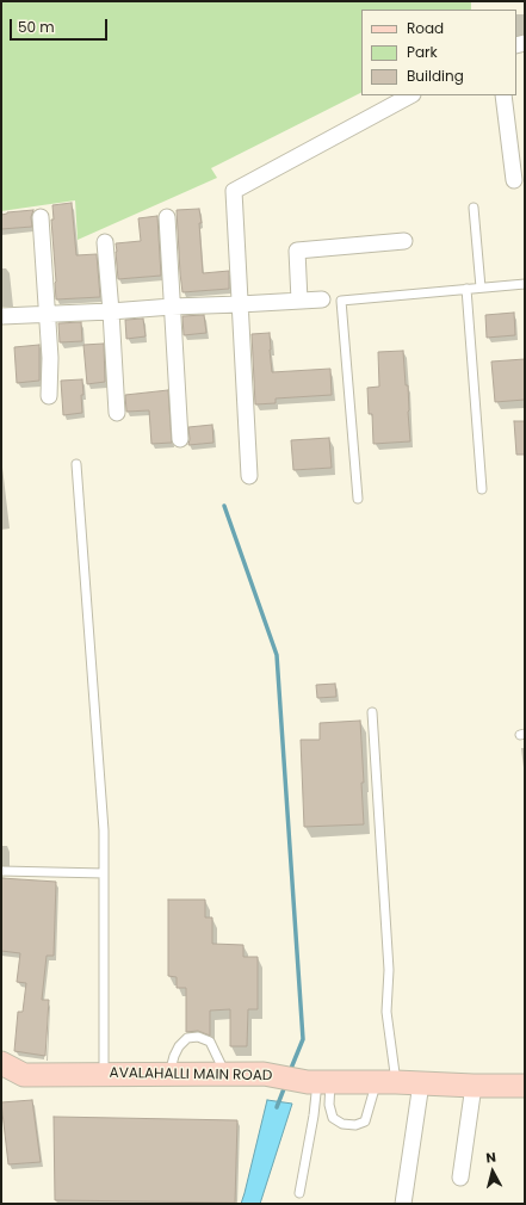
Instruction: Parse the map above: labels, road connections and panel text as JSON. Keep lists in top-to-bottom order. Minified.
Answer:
{"streets":{"main road":["AVALAHALLI MAIN ROAD"]},"legend":["Road","Park","Building"],"scale_bar":"50 m","north":"top"}
